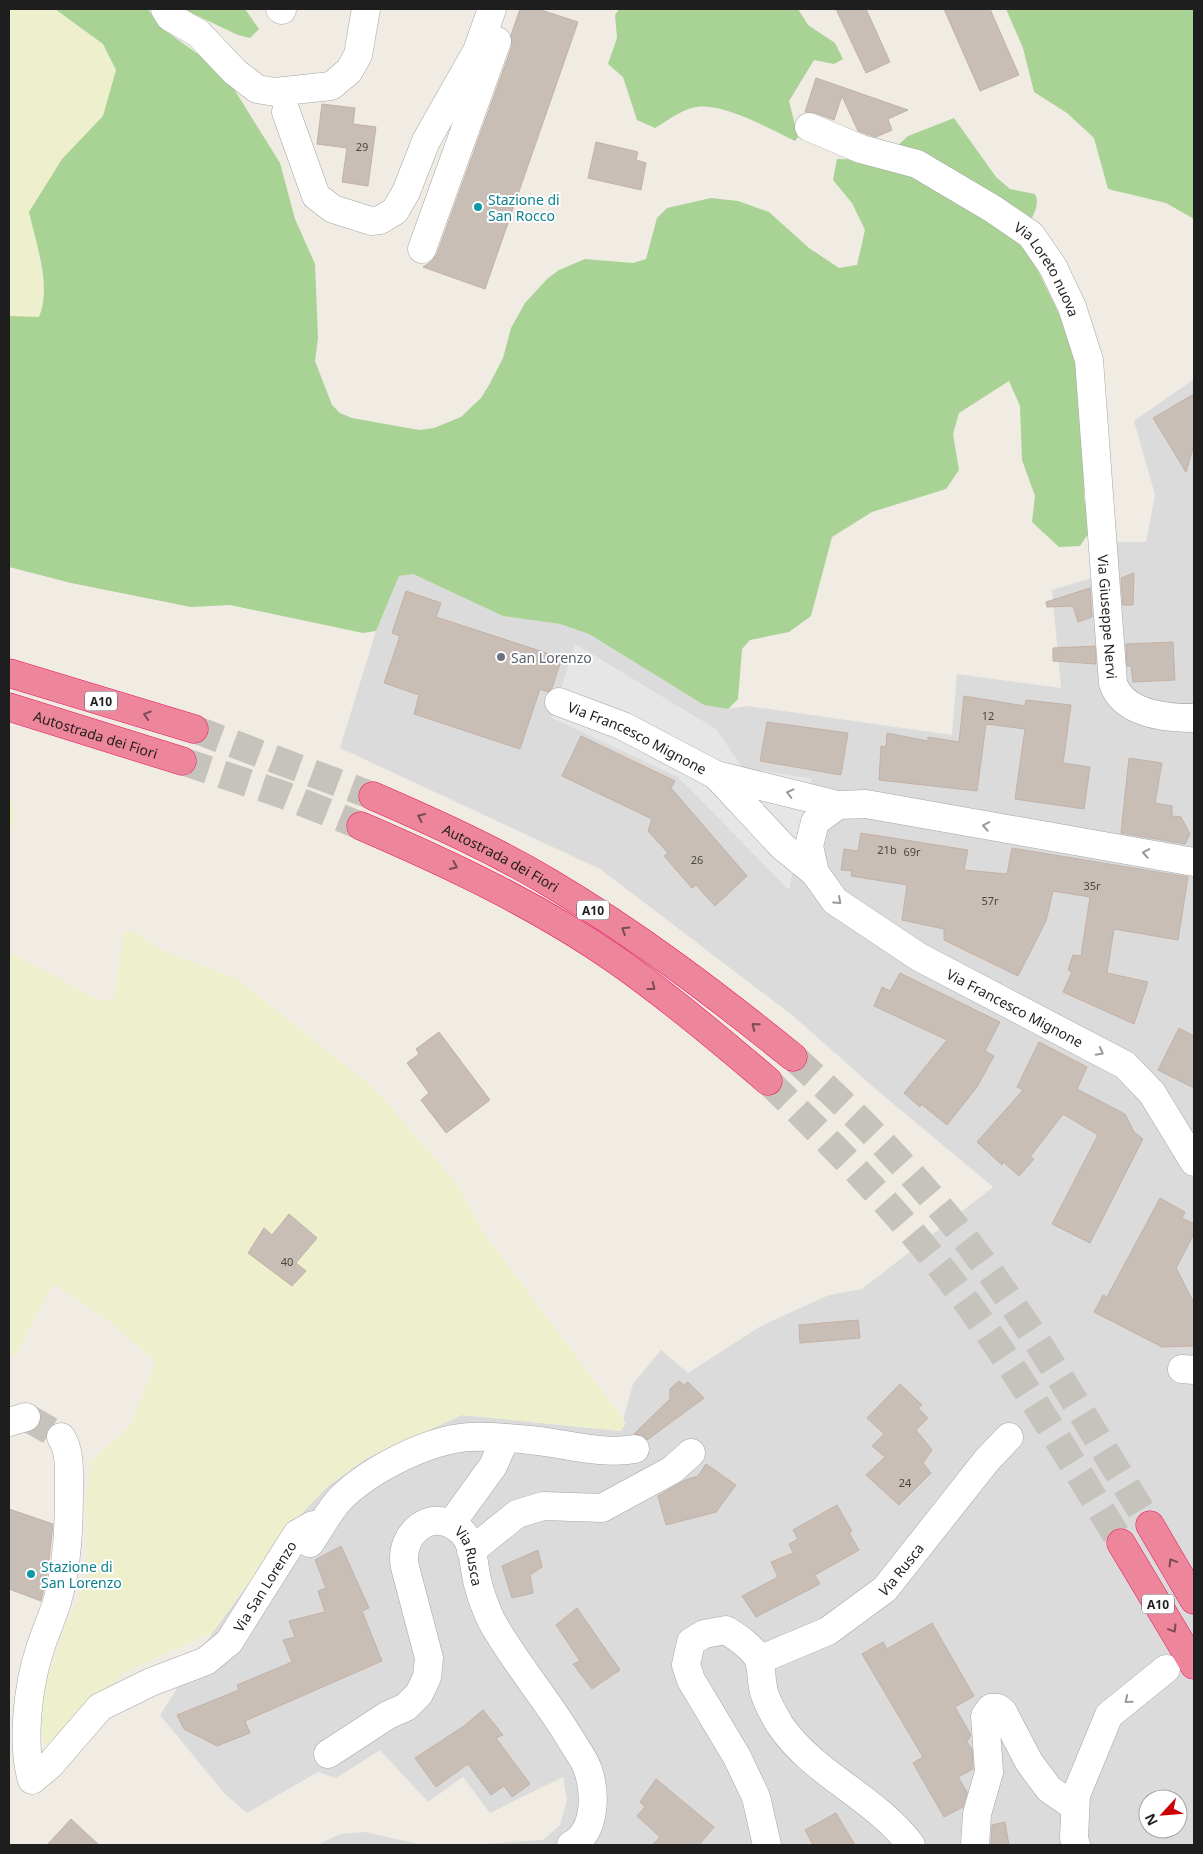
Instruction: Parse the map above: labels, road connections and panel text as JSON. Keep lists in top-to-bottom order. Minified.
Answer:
{"streets":{"highway":["A10","Autostrada dei Fiori"],"street":["Via Loreto nuova","Via Giuseppe Nervi","Via Francesco Mignone","Via Rusca","Via San Lorenzo"]},"crossings":[["Via Loreto nuova","Via Giuseppe Nervi"]],"places":["Stazione di San Rocco","San Lorenzo","Stazione di San Lorenzo"],"house_numbers":["29","12","21b","69r","26","35r","57r","40","24"],"north":"bottom left"}
